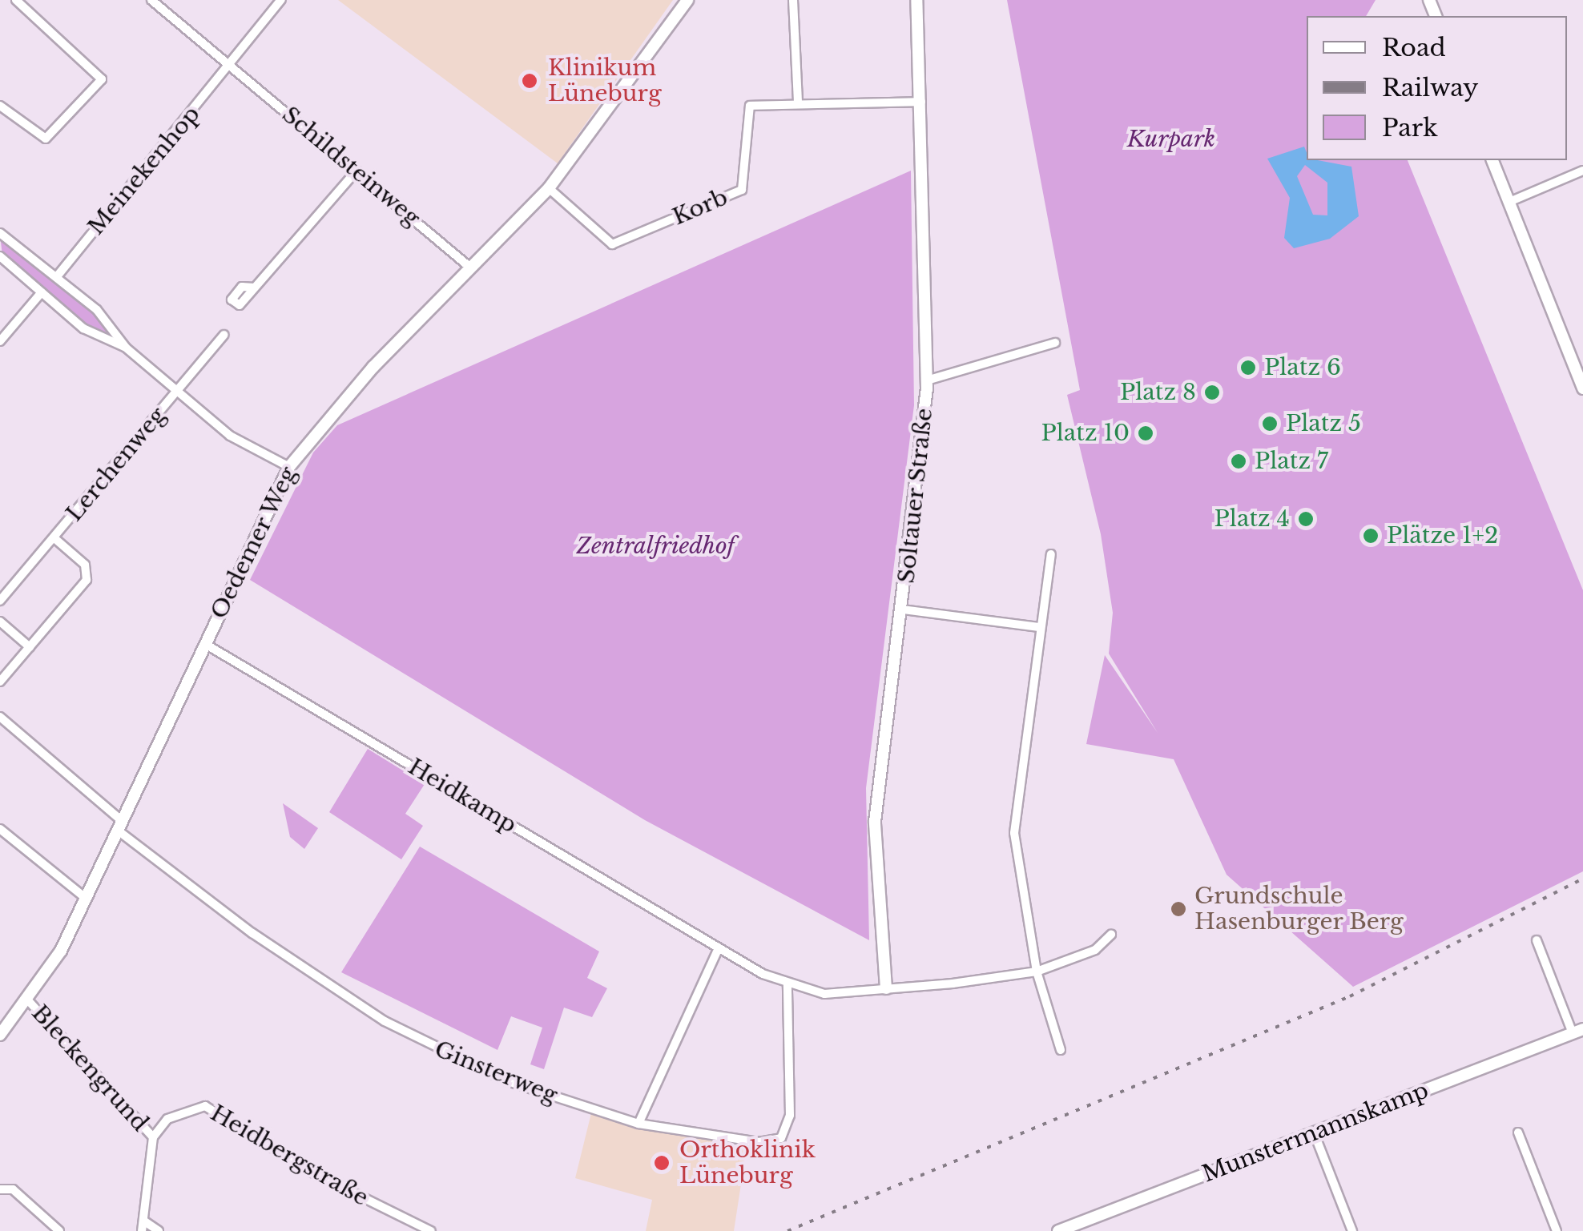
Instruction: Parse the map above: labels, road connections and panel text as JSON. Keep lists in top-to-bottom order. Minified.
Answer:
{"streets":{"street":["Schildsteinweg","Meinekenhop","Korb","Lerchenweg","Soltauer Straße","Oedemer Weg","Heidkamp","Bleckengrund","Ginsterweg","Munstermannskamp","Heidbergstraße"]},"crossings":[["Schildsteinweg","Meinekenhop"],["Schildsteinweg","Oedemer Weg"],["Korb","Soltauer Straße"],["Korb","Oedemer Weg"],["Soltauer Straße","Heidkamp"],["Oedemer Weg","Heidkamp"],["Oedemer Weg","Bleckengrund"],["Oedemer Weg","Ginsterweg"],["Heidkamp","Ginsterweg"],["Bleckengrund","Heidbergstraße"]],"parks":["Kurpark","Zentralfriedhof"],"places":["Klinikum Lüneburg","Platz 6","Platz 8","Platz 5","Platz 10","Platz 7","Platz 4","Plätze 1+2","Grundschule Hasenburger Berg","Orthoklinik Lüneburg"],"legend":["Road","Railway","Park"]}
